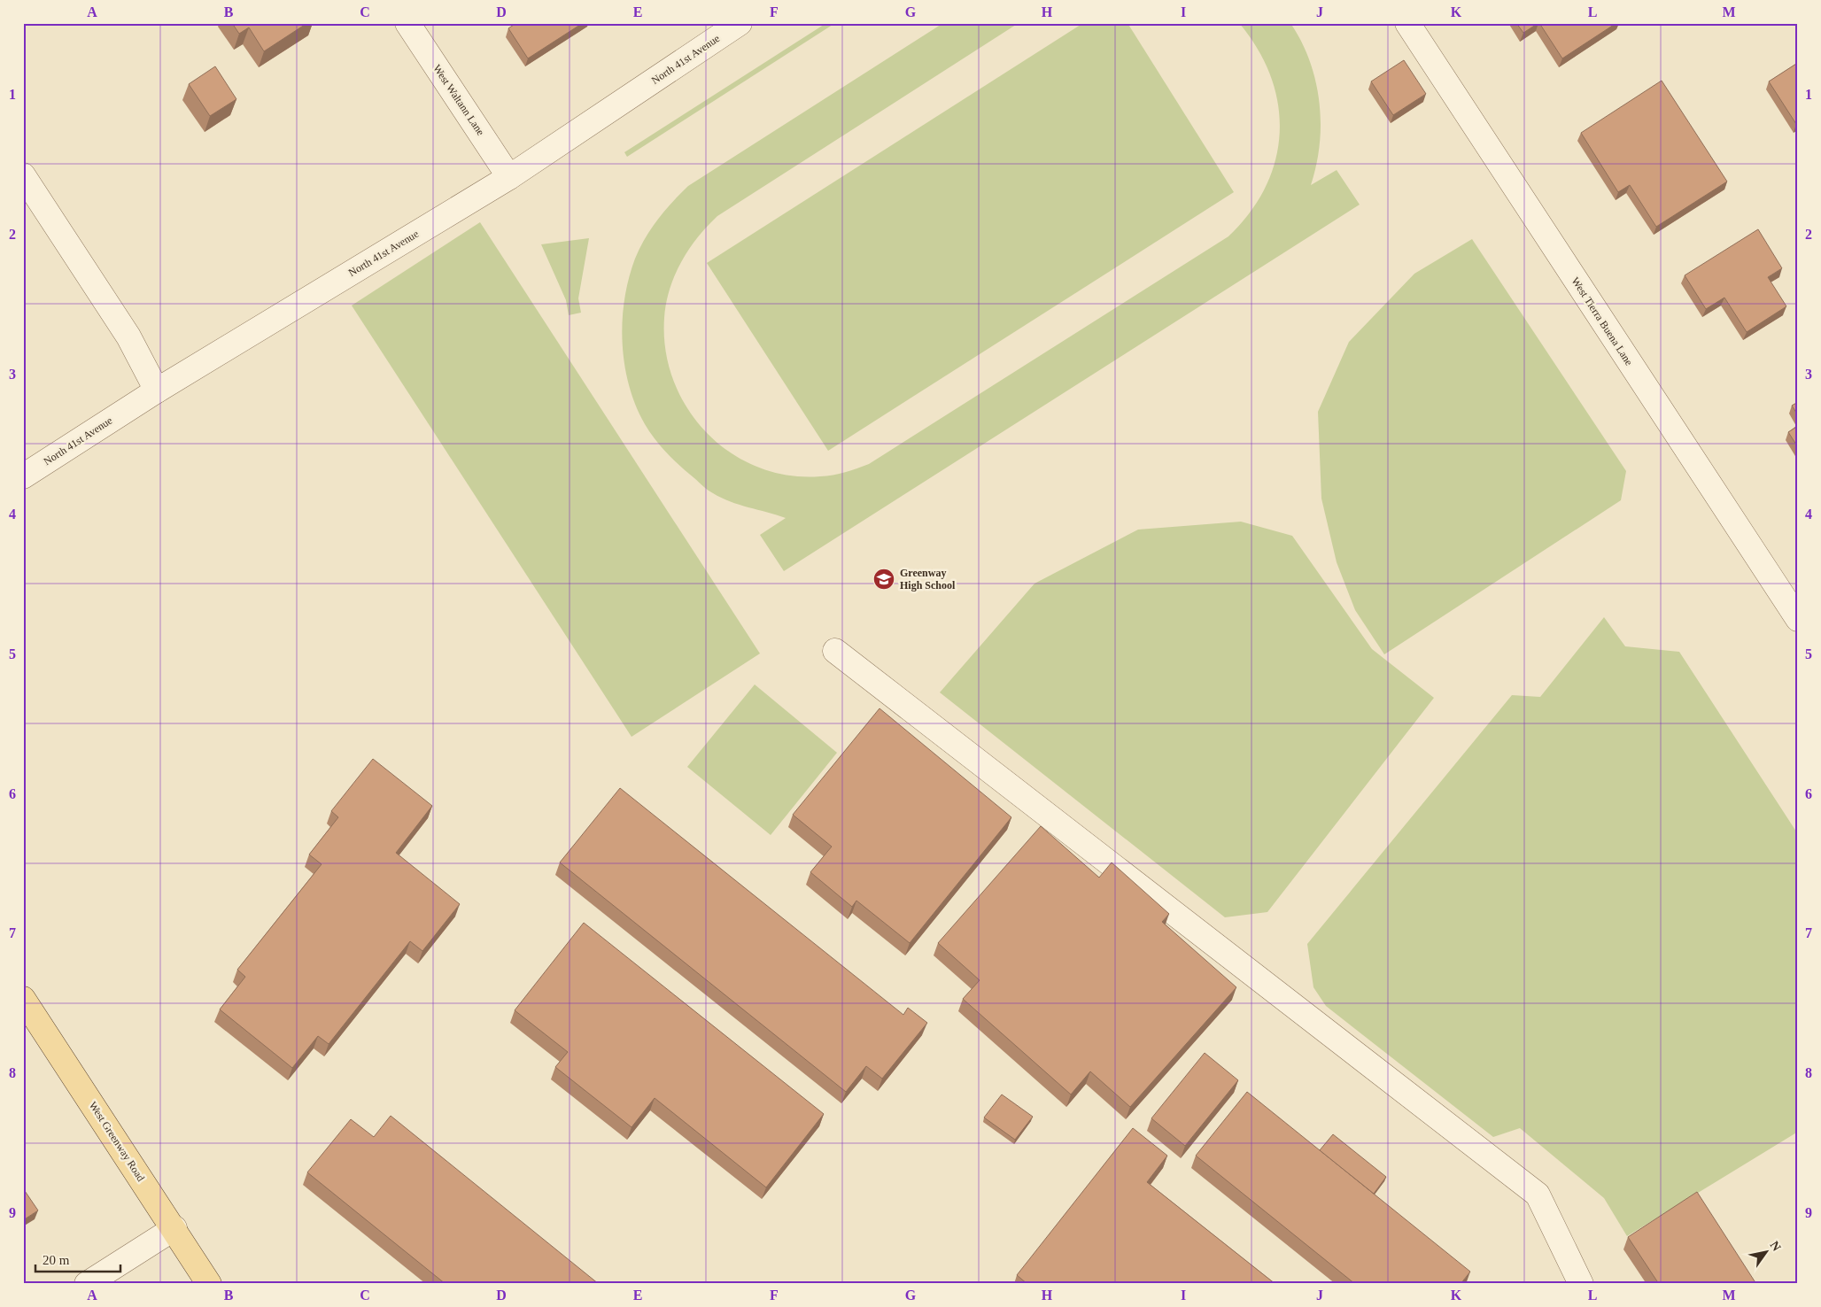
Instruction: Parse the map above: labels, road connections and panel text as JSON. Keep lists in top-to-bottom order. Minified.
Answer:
{"streets":{"main road":["West Greenway Road"],"street":["North 41st Avenue","West Waltann Lane","West Tierra Buena Lane"]},"crossings":[["North 41st Avenue","West Waltann Lane"]],"places":{"school or university":["Greenway High School"]},"scale_bar":"20 m","north":"top right","grid":{"columns":["A","B","C","D","E","F","G","H","I","J","K","L","M"],"rows":["1","2","3","4","5","6","7","8","9"]}}
